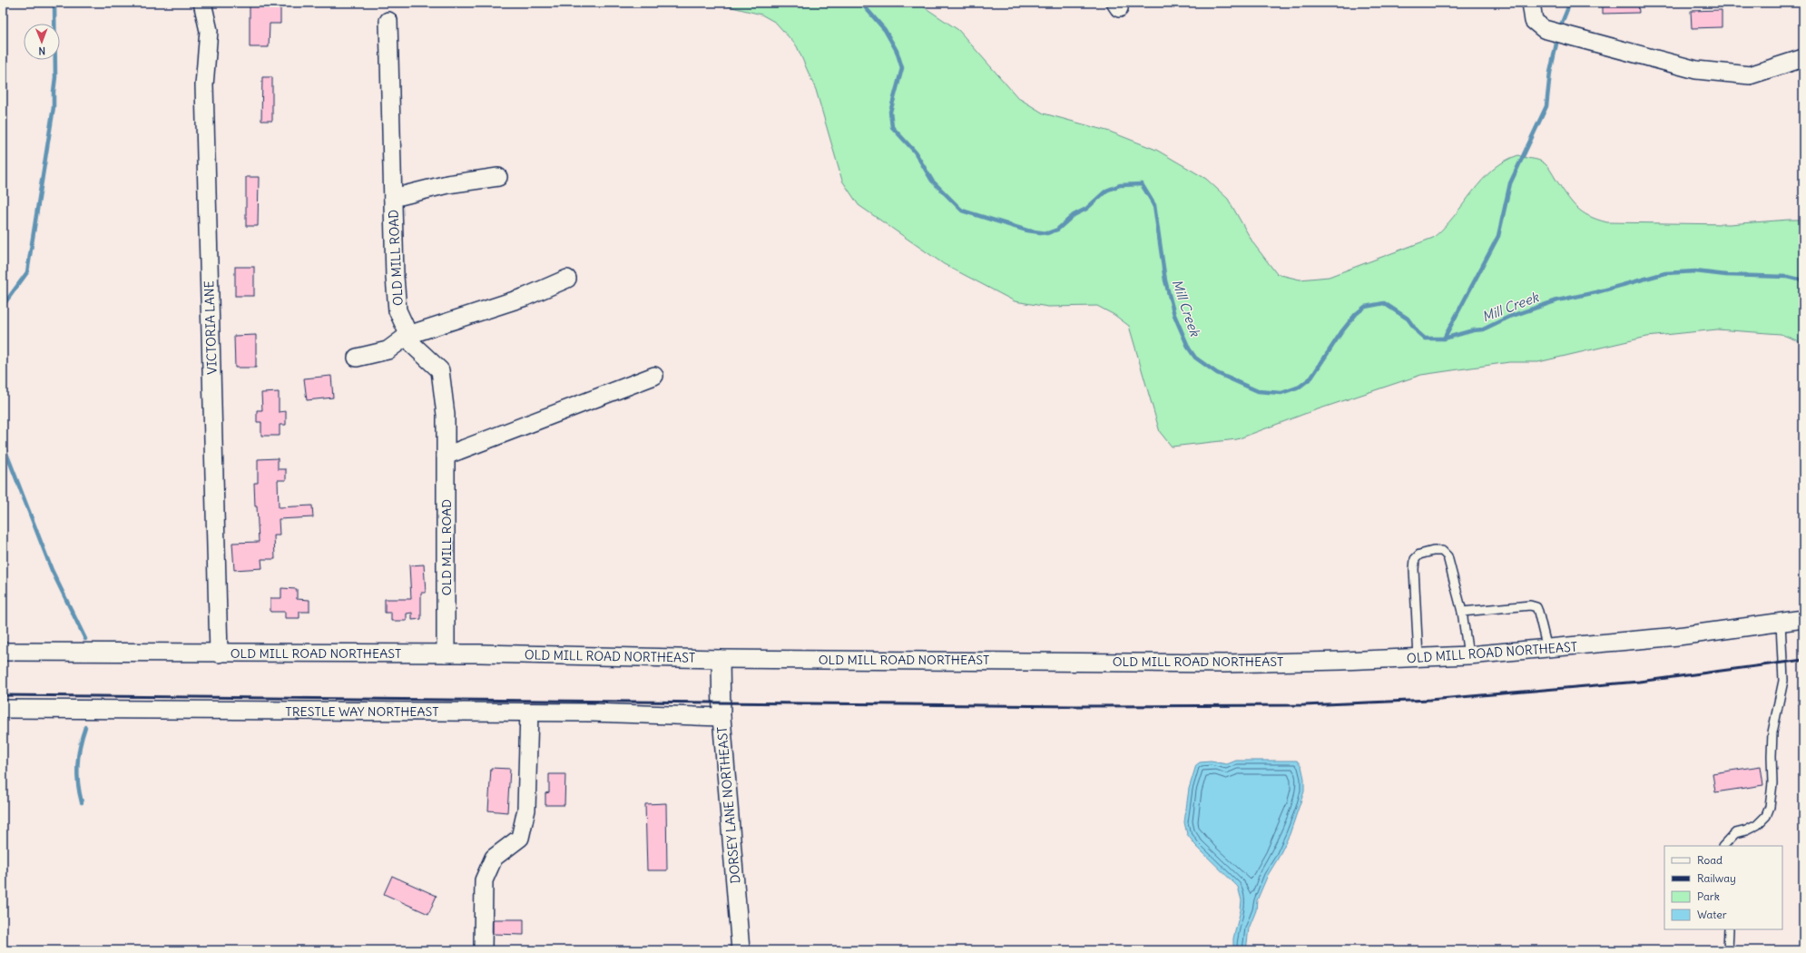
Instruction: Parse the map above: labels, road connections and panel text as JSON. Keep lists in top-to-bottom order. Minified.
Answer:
{"streets":{"street":["OLD MILL ROAD","VICTORIA LANE","OLD MILL ROAD NORTHEAST","TRESTLE WAY NORTHEAST","DORSEY LANE NORTHEAST"]},"crossings":[["OLD MILL ROAD","OLD MILL ROAD NORTHEAST"],["VICTORIA LANE","OLD MILL ROAD NORTHEAST"],["OLD MILL ROAD NORTHEAST","DORSEY LANE NORTHEAST"],["TRESTLE WAY NORTHEAST","DORSEY LANE NORTHEAST"]],"water":["Mill Creek"],"legend":["Road","Railway","Park","Water"],"north":"bottom"}
